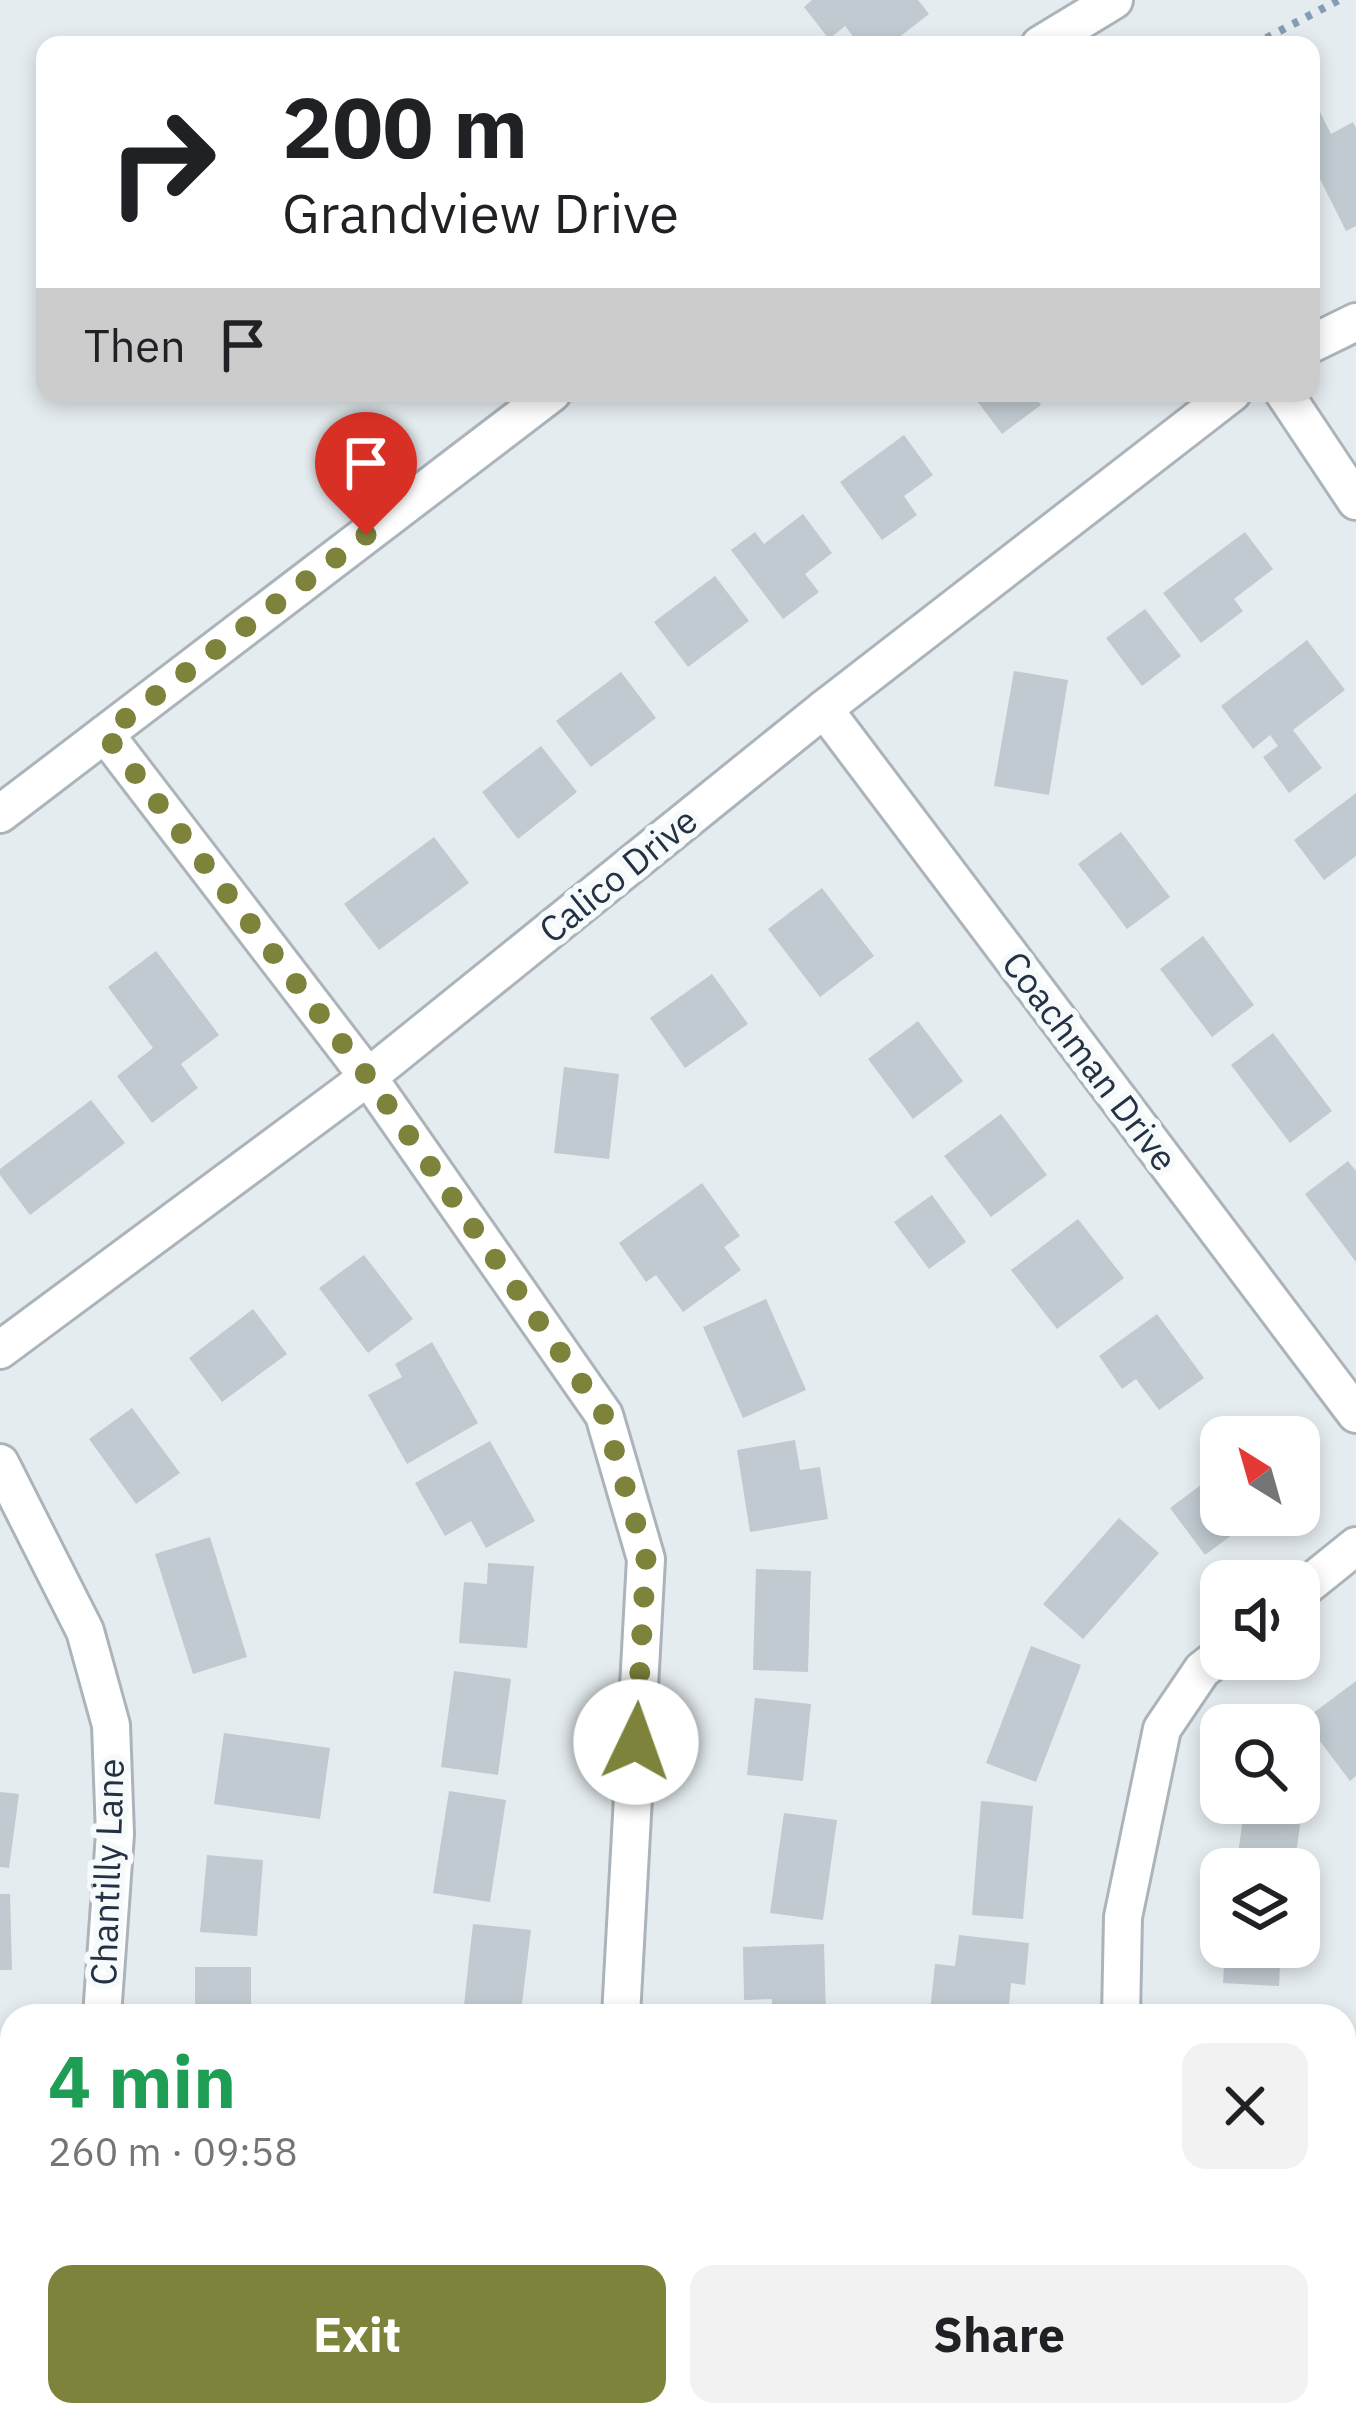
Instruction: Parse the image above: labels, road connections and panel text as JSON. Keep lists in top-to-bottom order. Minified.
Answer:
{"streets":{"street":["Calico Drive","Coachman Drive","Chantilly Lane"]},"crossings":[["Calico Drive","Coachman Drive"]],"north":"top left","page":{"turn":["200 m","Grandview Drive"],"then":"Then","heading":["4 min","260 m · 09:58"],"buttons":["Exit","Share"]}}
